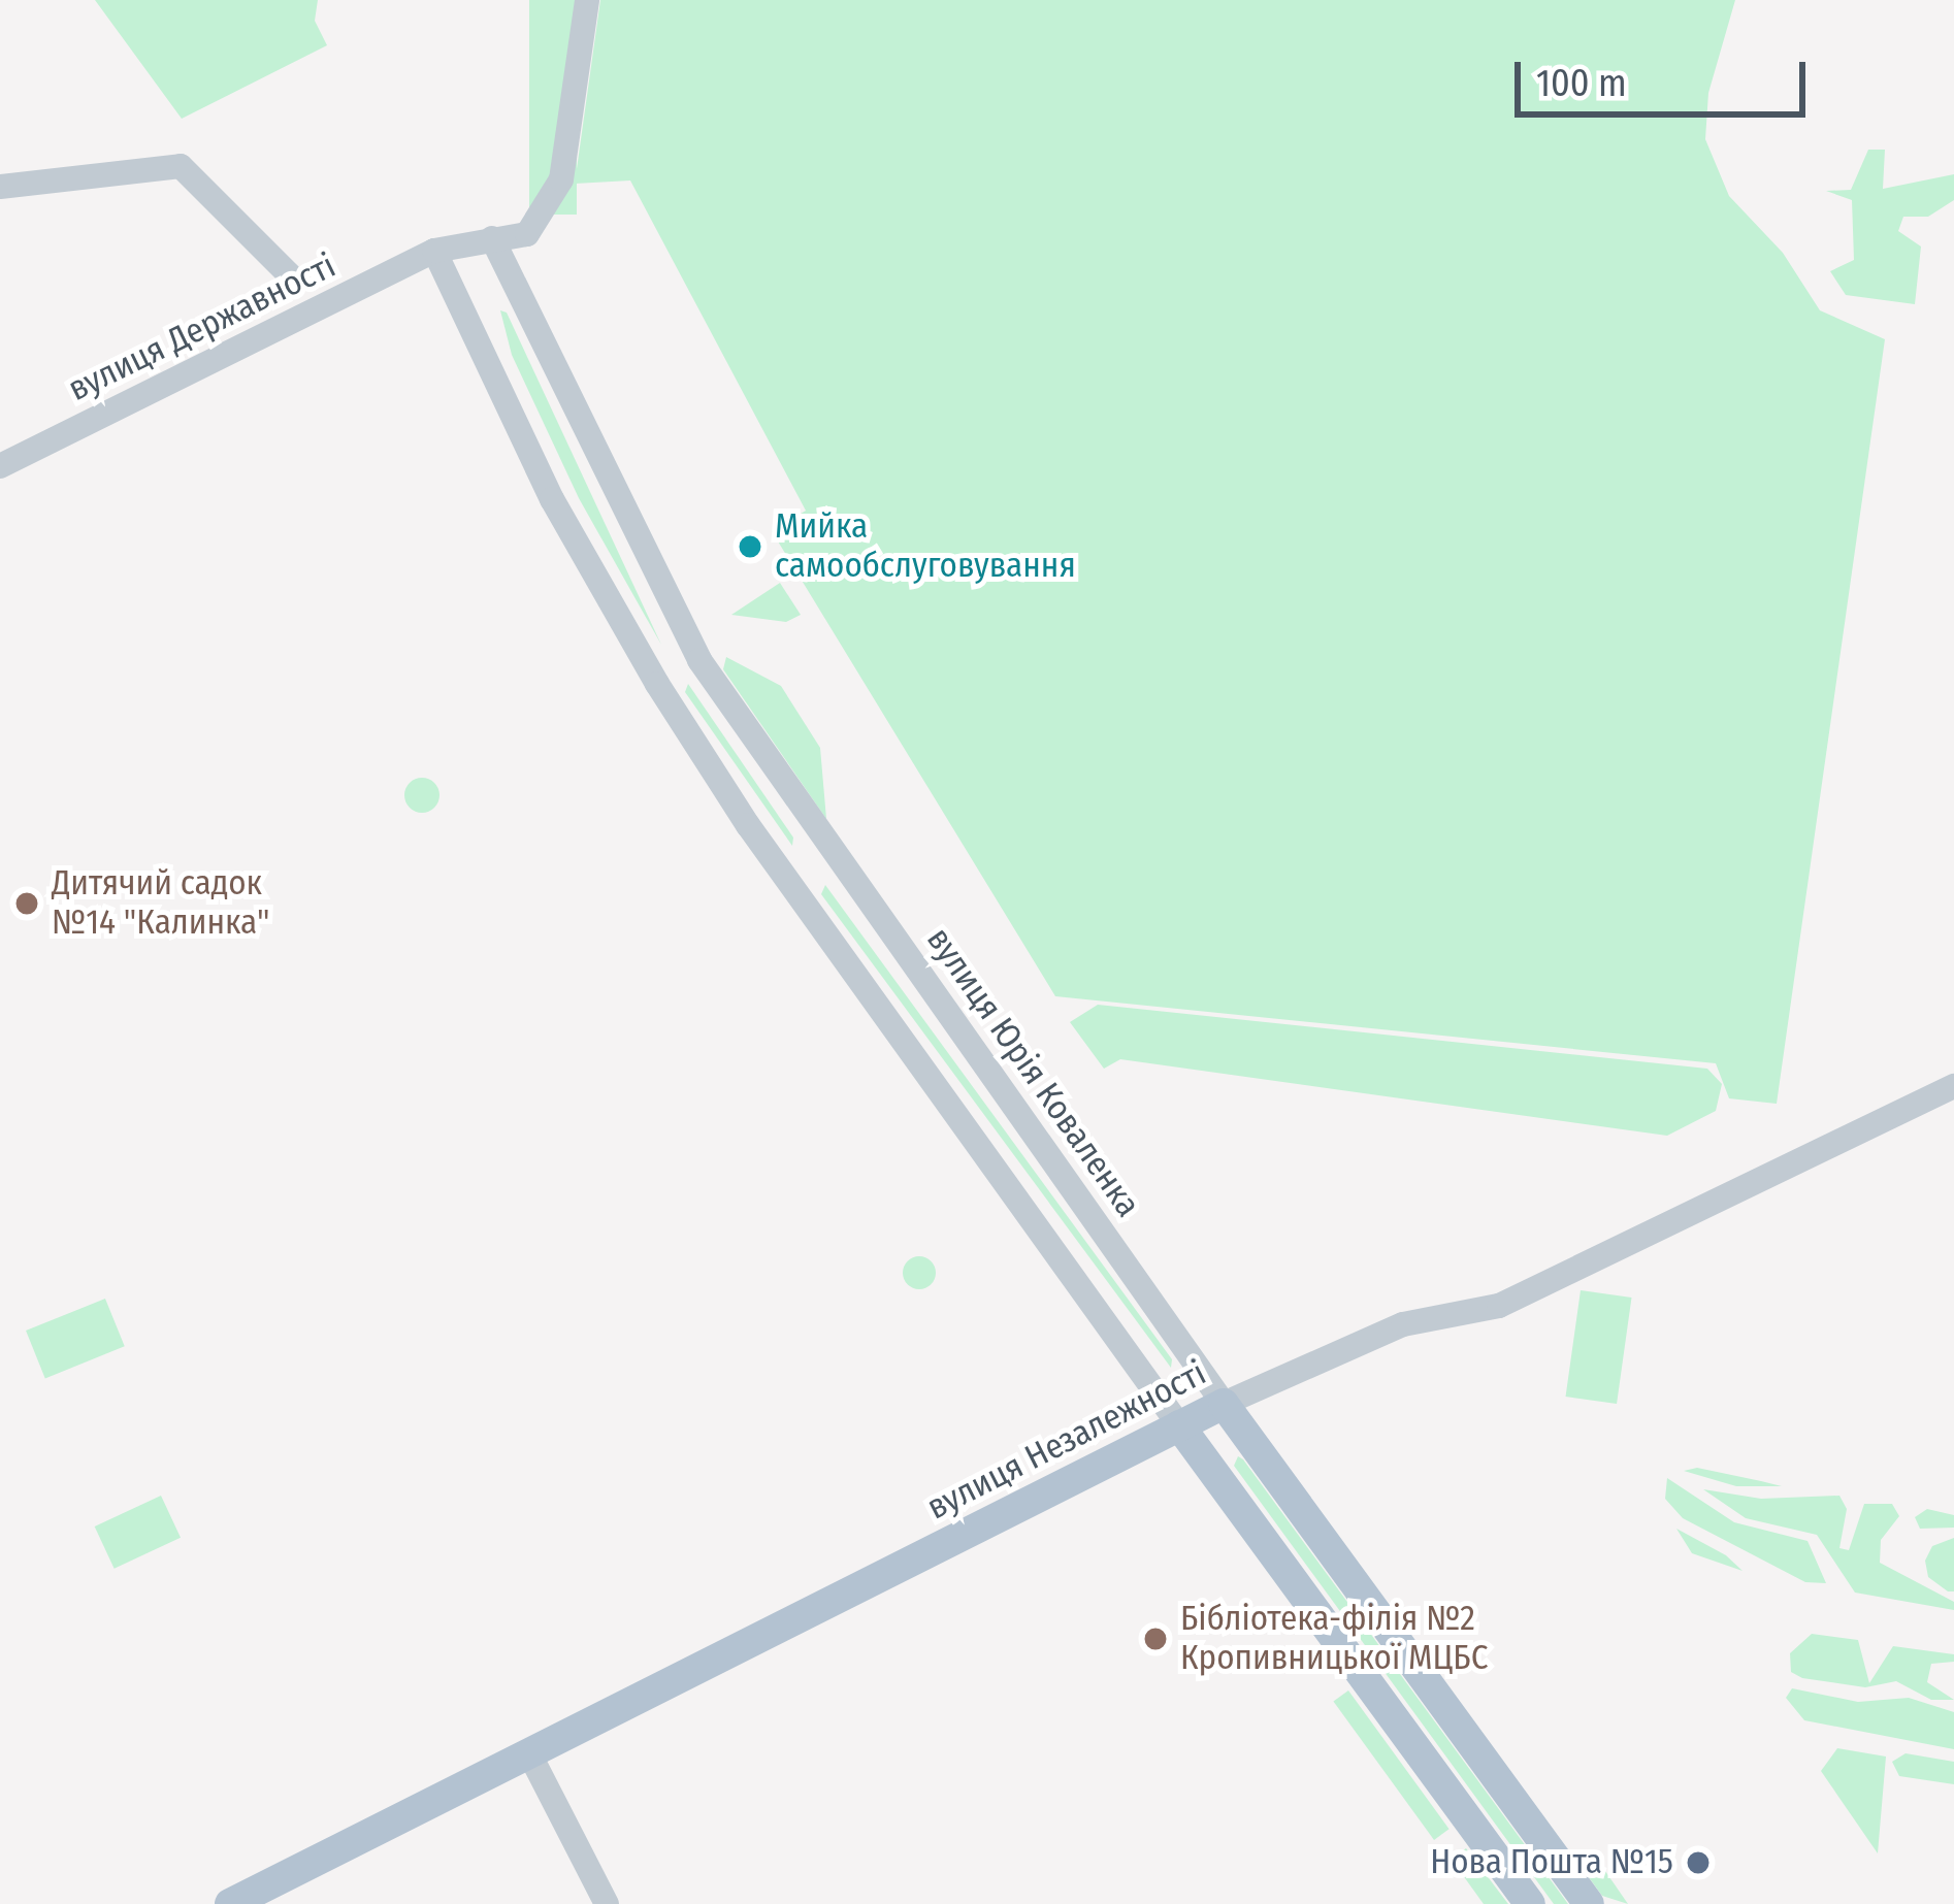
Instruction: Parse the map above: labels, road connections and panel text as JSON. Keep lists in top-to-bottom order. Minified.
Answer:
{"streets":{"main road":["вулиця Юрія Коваленка","вулиця Незалежності"],"street":["вулиця Державності"]},"crossings":[["вулиця Державності","вулиця Юрія Коваленка"],["вулиця Юрія Коваленка","вулиця Незалежності"]],"places":["Мийка самообслуговування","Дитячий садок №14 \"Калинка\"","Бібліотека-філія №2 Кропивницької МЦБС","Нова Пошта №15"],"scale_bar":"100 m"}
